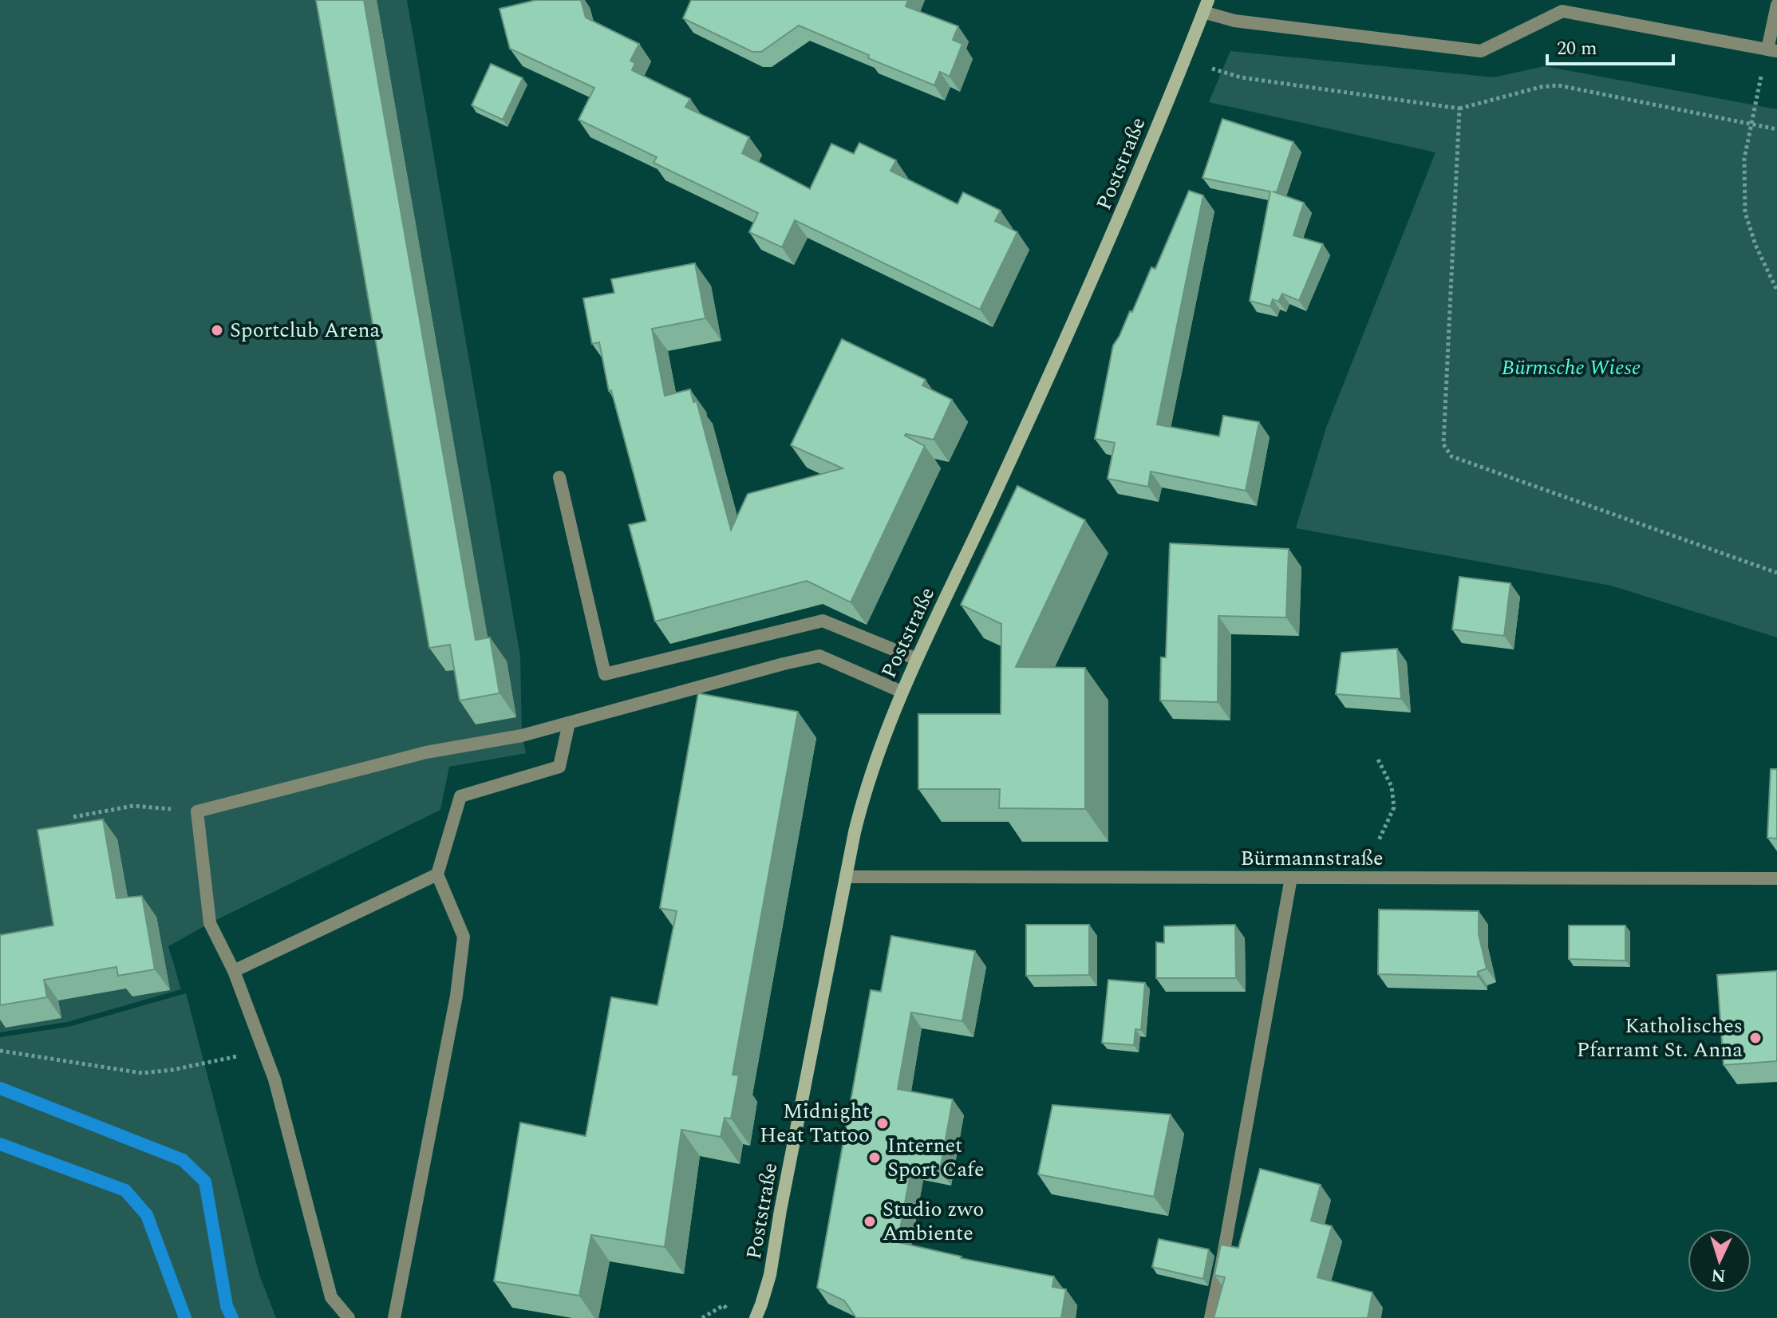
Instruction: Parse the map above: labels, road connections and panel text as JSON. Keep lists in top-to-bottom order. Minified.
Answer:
{"streets":{"street":["Poststraße","Bürmannstraße"]},"crossings":[["Poststraße","Bürmannstraße"]],"parks":["Bürmsche Wiese"],"places":["Sportclub Arena","Katholisches Pfarramt St. Anna","Midnight Heat Tattoo","Internet Sport Cafe","Studio zwo Ambiente"],"scale_bar":"20 m","north":"bottom"}
